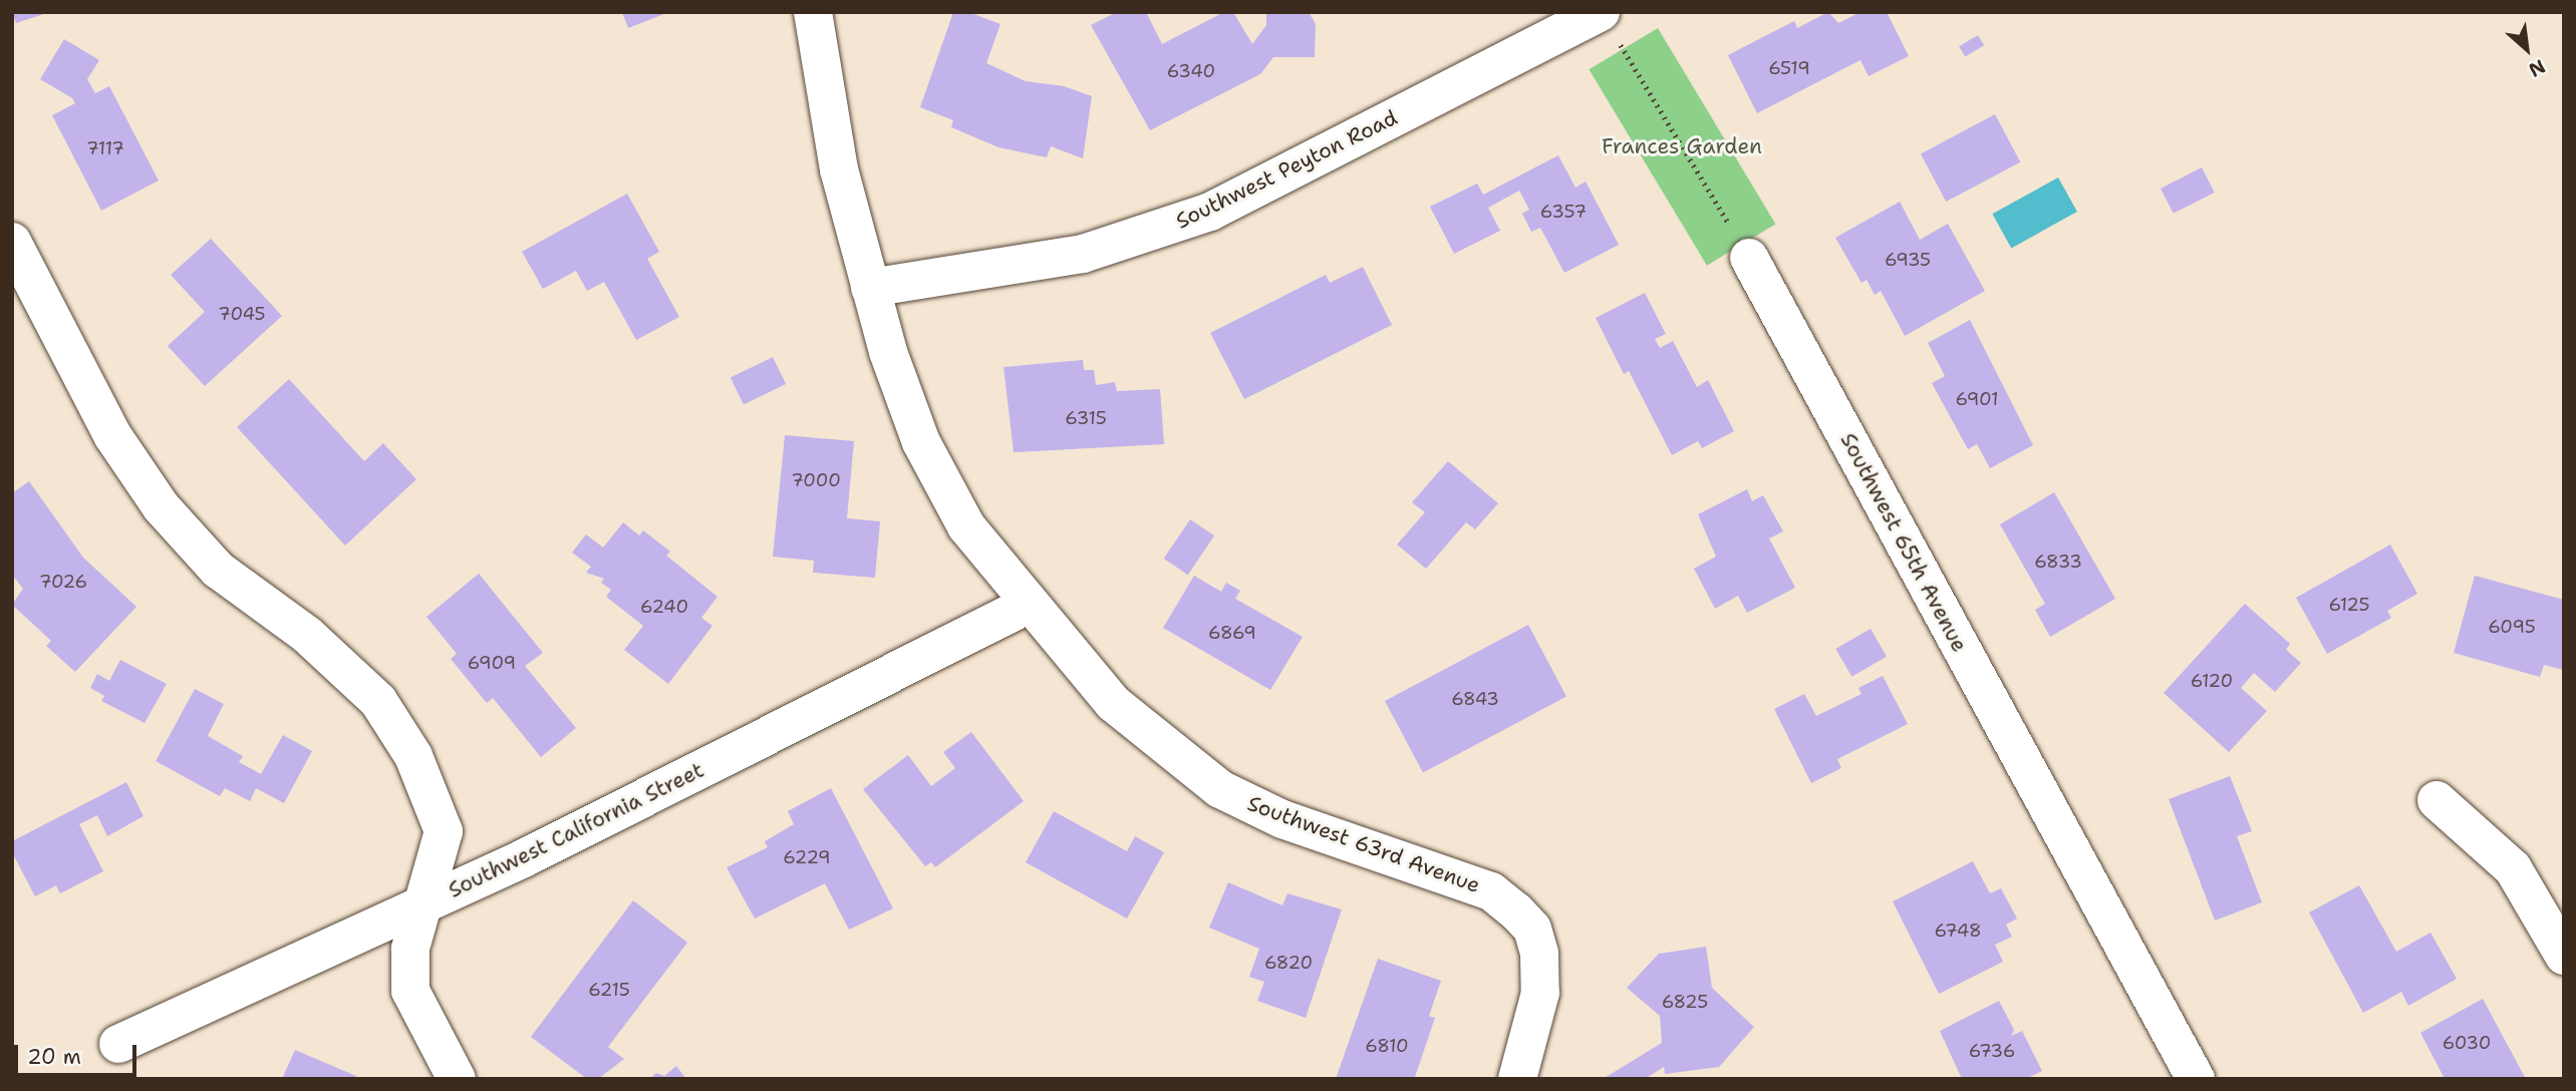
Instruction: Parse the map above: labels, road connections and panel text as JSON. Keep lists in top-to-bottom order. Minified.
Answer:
{"streets":{"street":["Southwest Peyton Road","Southwest 65th Avenue","Southwest California Street","Southwest 63rd Avenue"]},"crossings":[["Southwest Peyton Road","Southwest 63rd Avenue"],["Southwest California Street","Southwest 63rd Avenue"]],"parks":["Frances Garden"],"house_numbers":["6519","6340","7117","6357","6935","7045","6901","6315","7000","6833","7026","6125","6240","6095","6869","6909","6120","6843","6229","6748","6820","6215","6825","6030","6810","6736"],"scale_bar":"20 m","north":"bottom right"}
